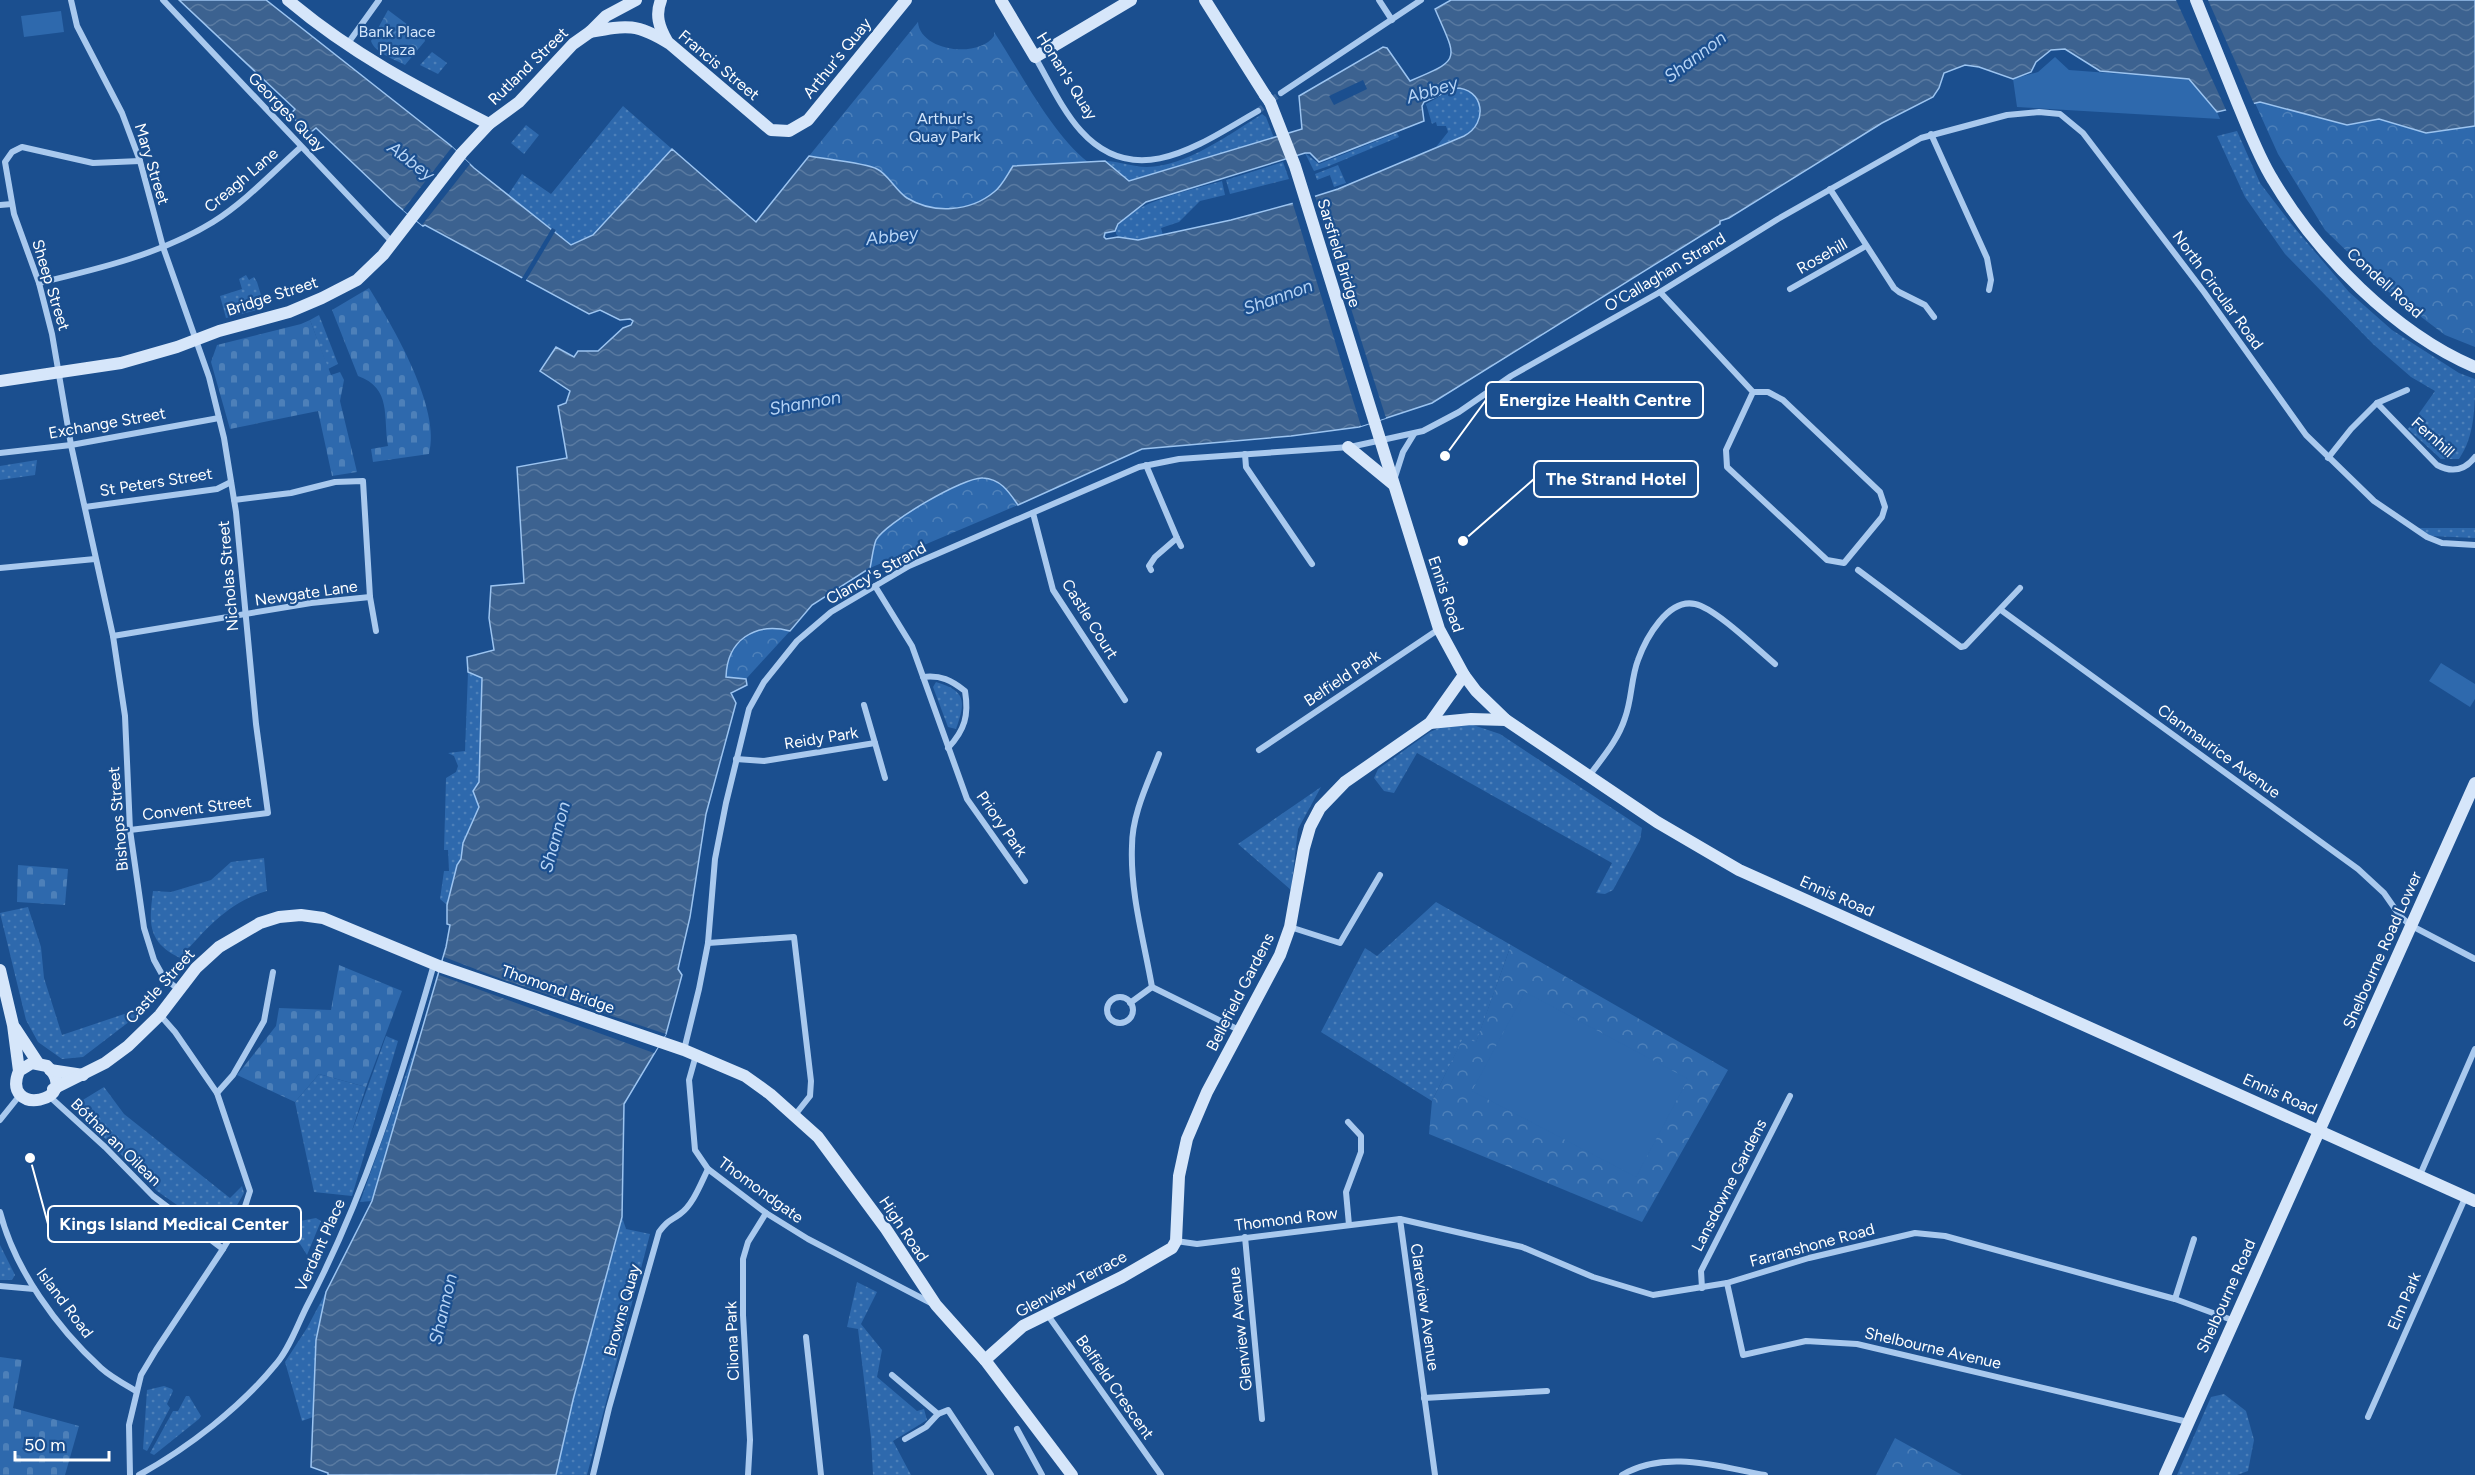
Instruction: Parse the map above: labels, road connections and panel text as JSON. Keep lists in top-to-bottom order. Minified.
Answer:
{"streets":{"main road":["Arthur's Quay","Francis Street","Rutland Street","Honan's Quay","Sarsfield Bridge","Condell Road","Bridge Street","Ennis Road","Shelbourne Road Lower","Castle Street","Thomond Bridge","Bellefield Gardens","High Road","Glenview Terrace","Shelbourne Road"],"street":["Georges Quay","Mary Street","Creagh Lane","Rosehill","O'Callaghan Strand","Sheep Street","North Circular Road","Exchange Street","Fernhill","St Peters Street","Clancy's Strand","Nicholas Street","Newgate Lane","Castle Court","Belfield Park","Reidy Park","Clanmaurice Avenue","Convent Street","Bishops Street","Priory Park","Bóthar an Oilean","Lansdowne Gardens","Thomondgate","Thomond Row","Verdant Place","Farranshone Road","Elm Park","Island Road","Clareview Avenue","Browns Quay","Glenview Avenue","Cliona Park","Shelbourne Avenue","Belfield Crescent"]},"crossings":[["Arthur's Quay","Francis Street"],["Francis Street","Rutland Street"],["Rutland Street","Bridge Street"],["Georges Quay","Creagh Lane"],["Georges Quay","Bridge Street"],["Mary Street","Creagh Lane"],["Mary Street","Sheep Street"],["Mary Street","Bridge Street"],["Mary Street","Nicholas Street"],["Creagh Lane","Sheep Street"],["Sarsfield Bridge","Ennis Road"],["Rosehill","O'Callaghan Strand"],["O'Callaghan Strand","North Circular Road"],["O'Callaghan Strand","Clancy's Strand"],["O'Callaghan Strand","Ennis Road"],["Sheep Street","Bridge Street"],["Bridge Street","Nicholas Street"],["Exchange Street","Nicholas Street"],["St Peters Street","Nicholas Street"],["St Peters Street","Bishops Street"],["Clancy's Strand","Ennis Road"],["Clancy's Strand","Castle Court"],["Clancy's Strand","Reidy Park"],["Clancy's Strand","Priory Park"],["Clancy's Strand","Thomondgate"],["Clancy's Strand","High Road"],["Nicholas Street","Newgate Lane"],["Nicholas Street","Convent Street"],["Newgate Lane","Bishops Street"],["Ennis Road","Belfield Park"],["Ennis Road","Shelbourne Road Lower"],["Ennis Road","Bellefield Gardens"],["Ennis Road","Shelbourne Road"],["Ennis Road","Elm Park"],["Clanmaurice Avenue","Shelbourne Road Lower"],["Convent Street","Bishops Street"],["Bishops Street","Castle Street"],["Shelbourne Road Lower","Shelbourne Road"],["Castle Street","Thomond Bridge"],["Castle Street","Bóthar an Oilean"],["Castle Street","Verdant Place"],["Thomond Bridge","High Road"],["Thomond Bridge","Verdant Place"],["Bellefield Gardens","Thomond Row"],["Bellefield Gardens","Glenview Terrace"],["Lansdowne Gardens","Farranshone Road"],["Thomondgate","High Road"],["Thomondgate","Browns Quay"],["Thomondgate","Cliona Park"],["Thomond Row","Farranshone Road"],["Thomond Row","Glenview Terrace"],["Thomond Row","Clareview Avenue"],["Thomond Row","Glenview Avenue"],["High Road","Glenview Terrace"],["Farranshone Road","Shelbourne Road"],["Farranshone Road","Clareview Avenue"],["Farranshone Road","Shelbourne Avenue"],["Glenview Terrace","Belfield Crescent"],["Shelbourne Road","Shelbourne Avenue"]],"water":["Shannon","Abbey"],"parks":["Bank Place Plaza","Arthur's Quay Park"],"places":["Energize Health Centre","The Strand Hotel","Kings Island Medical Center"],"scale_bar":"50 m"}
